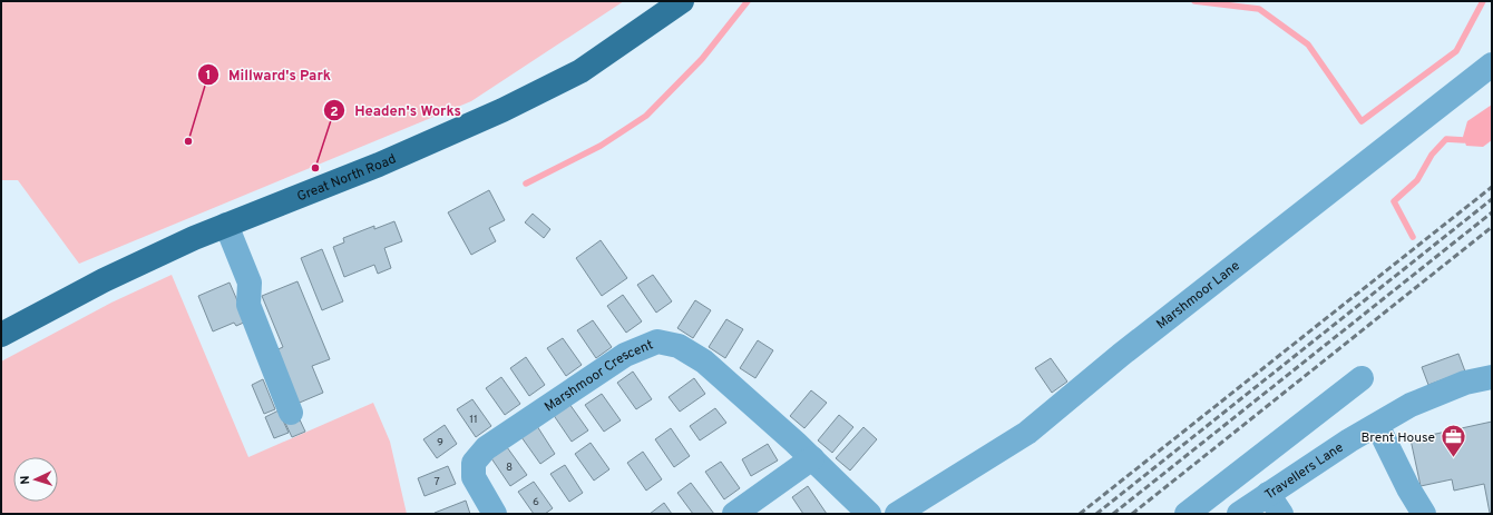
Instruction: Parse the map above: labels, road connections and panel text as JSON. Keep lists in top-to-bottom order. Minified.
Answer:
{"streets":{"main road":["Great North Road"],"street":["Marshmoor Lane","Marshmoor Crescent","Travellers Lane"]},"places":{"other":["Millward's Park","Headen's Works"],"office":["Brent House"]},"house_numbers":["11","9","8","7","6"],"north":"left"}
